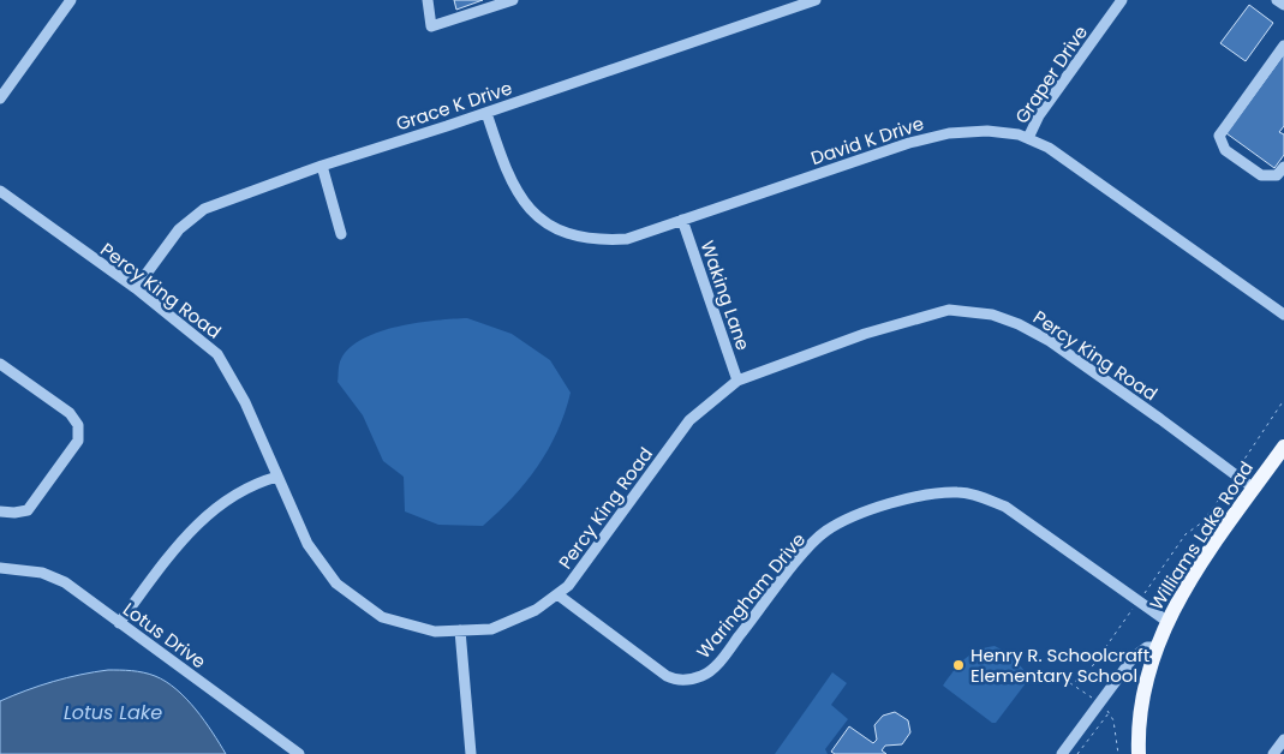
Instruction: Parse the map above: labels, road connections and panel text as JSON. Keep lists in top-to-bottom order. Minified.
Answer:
{"streets":{"main road":["Williams Lake Road"],"street":["Graper Drive","Grace K Drive","David K Drive","Percy King Road","Waking Lane","Waringham Drive","Lotus Drive"]},"crossings":[["Graper Drive","David K Drive"],["Grace K Drive","David K Drive"],["Grace K Drive","Percy King Road"],["David K Drive","Waking Lane"],["Percy King Road","Waking Lane"],["Percy King Road","Williams Lake Road"],["Percy King Road","Waringham Drive"],["Williams Lake Road","Waringham Drive"]],"water":["Lotus Lake"],"places":["Henry R. Schoolcraft Elementary School"]}
